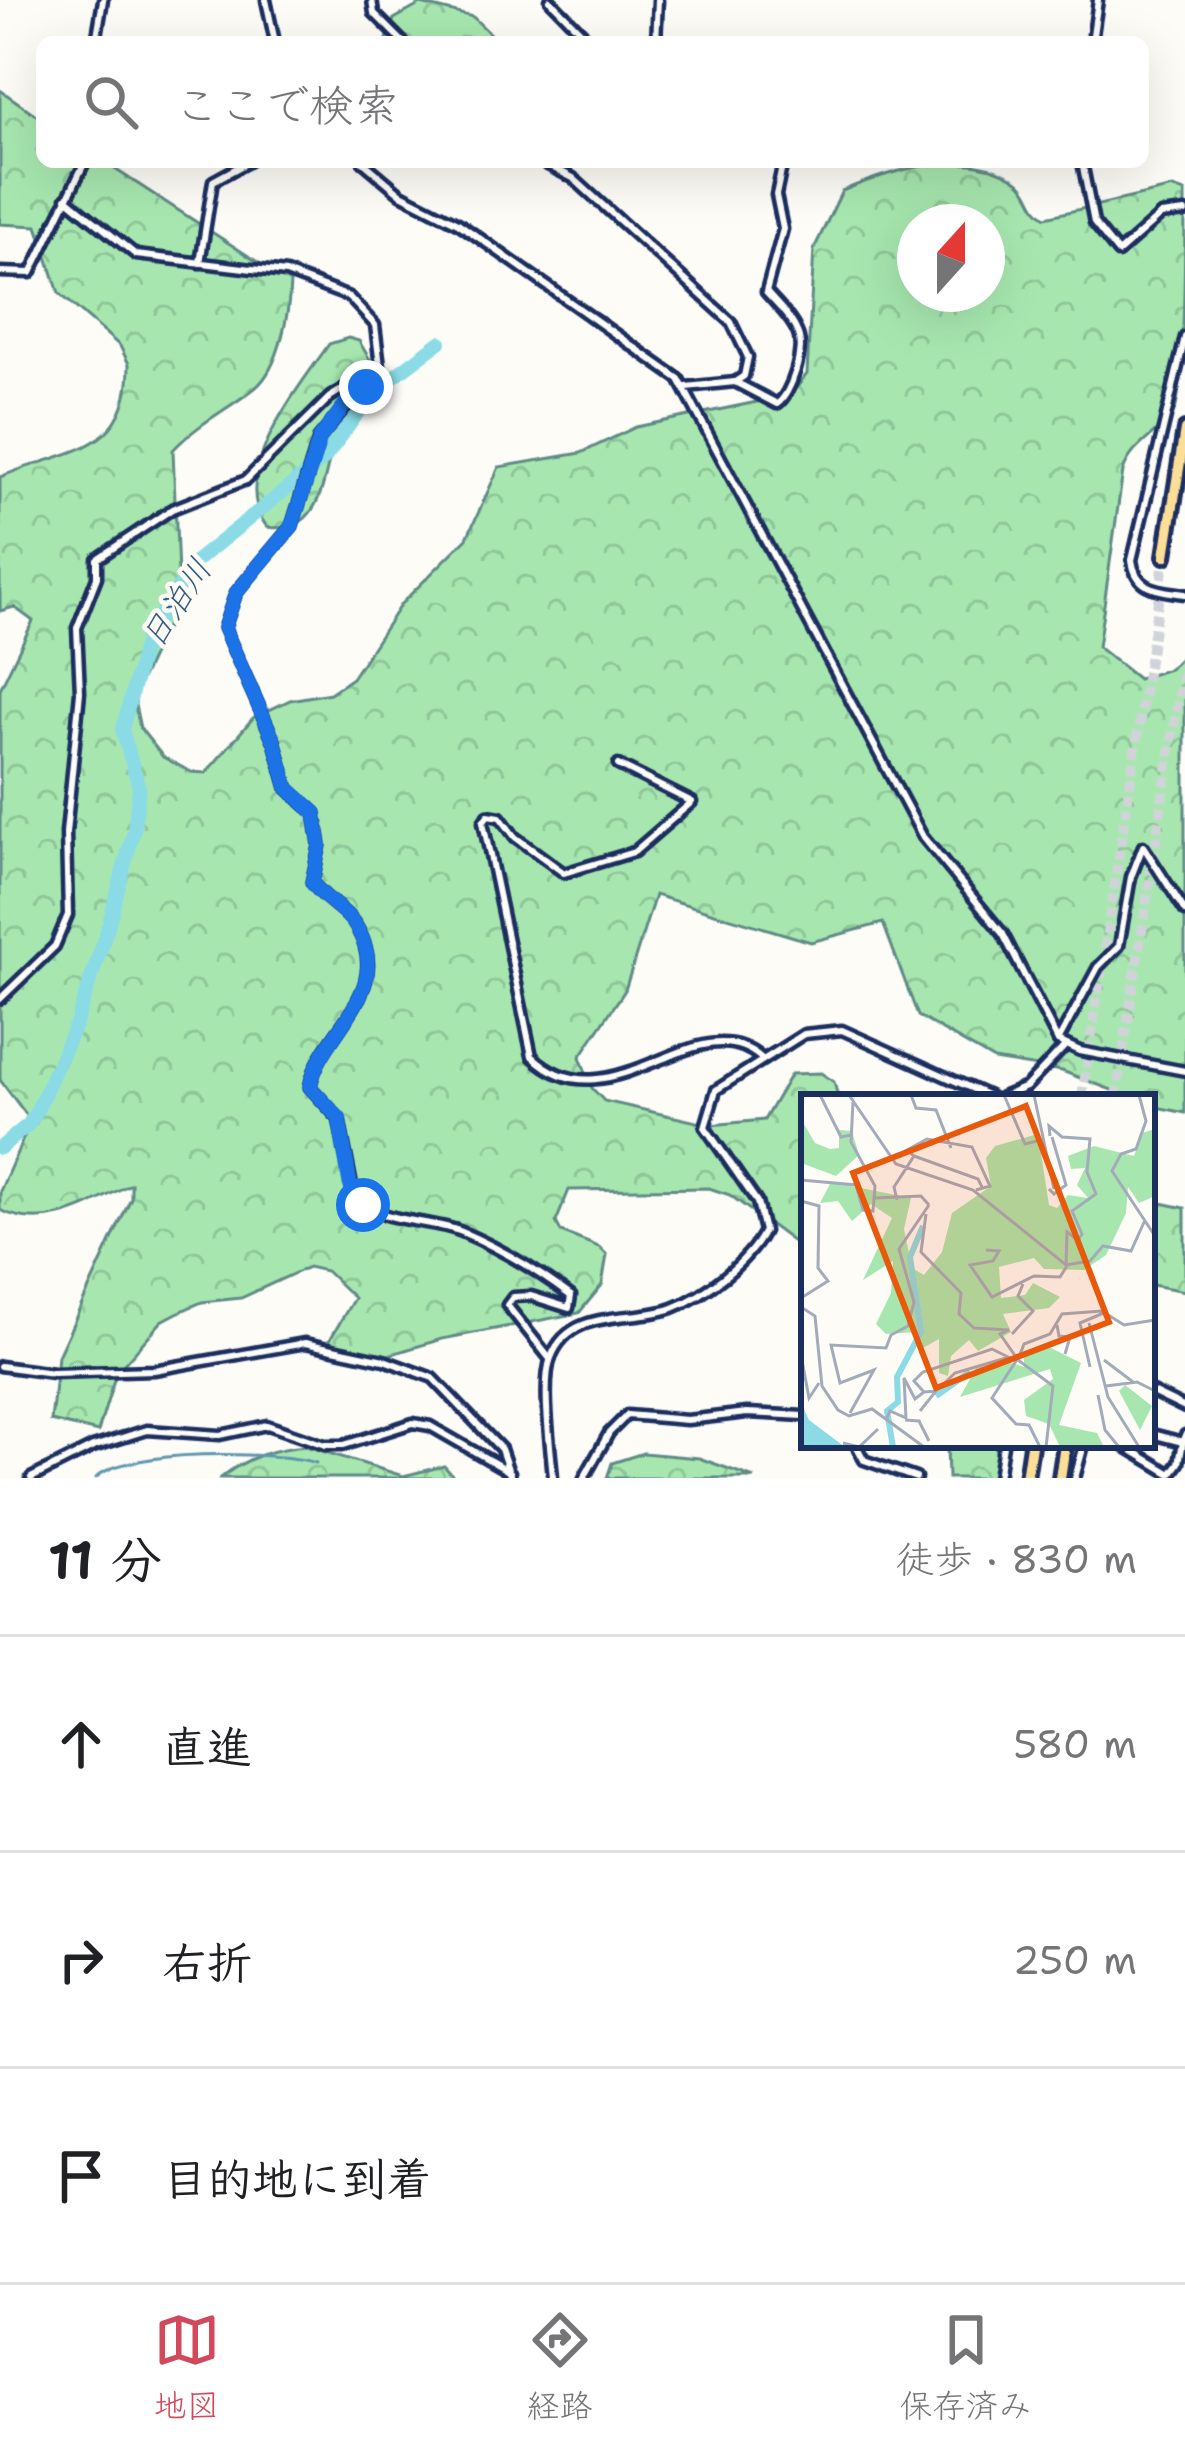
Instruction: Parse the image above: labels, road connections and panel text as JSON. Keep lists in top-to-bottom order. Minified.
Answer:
{"water":["日泊川"],"north":"top","page":{"search":"ここで検索","heading":["11 分","徒歩 · 830 m"],"list":[["直進","580 m"],["右折","250 m"],"目的地に到着"],"nav":["地図","経路","保存済み"]}}
